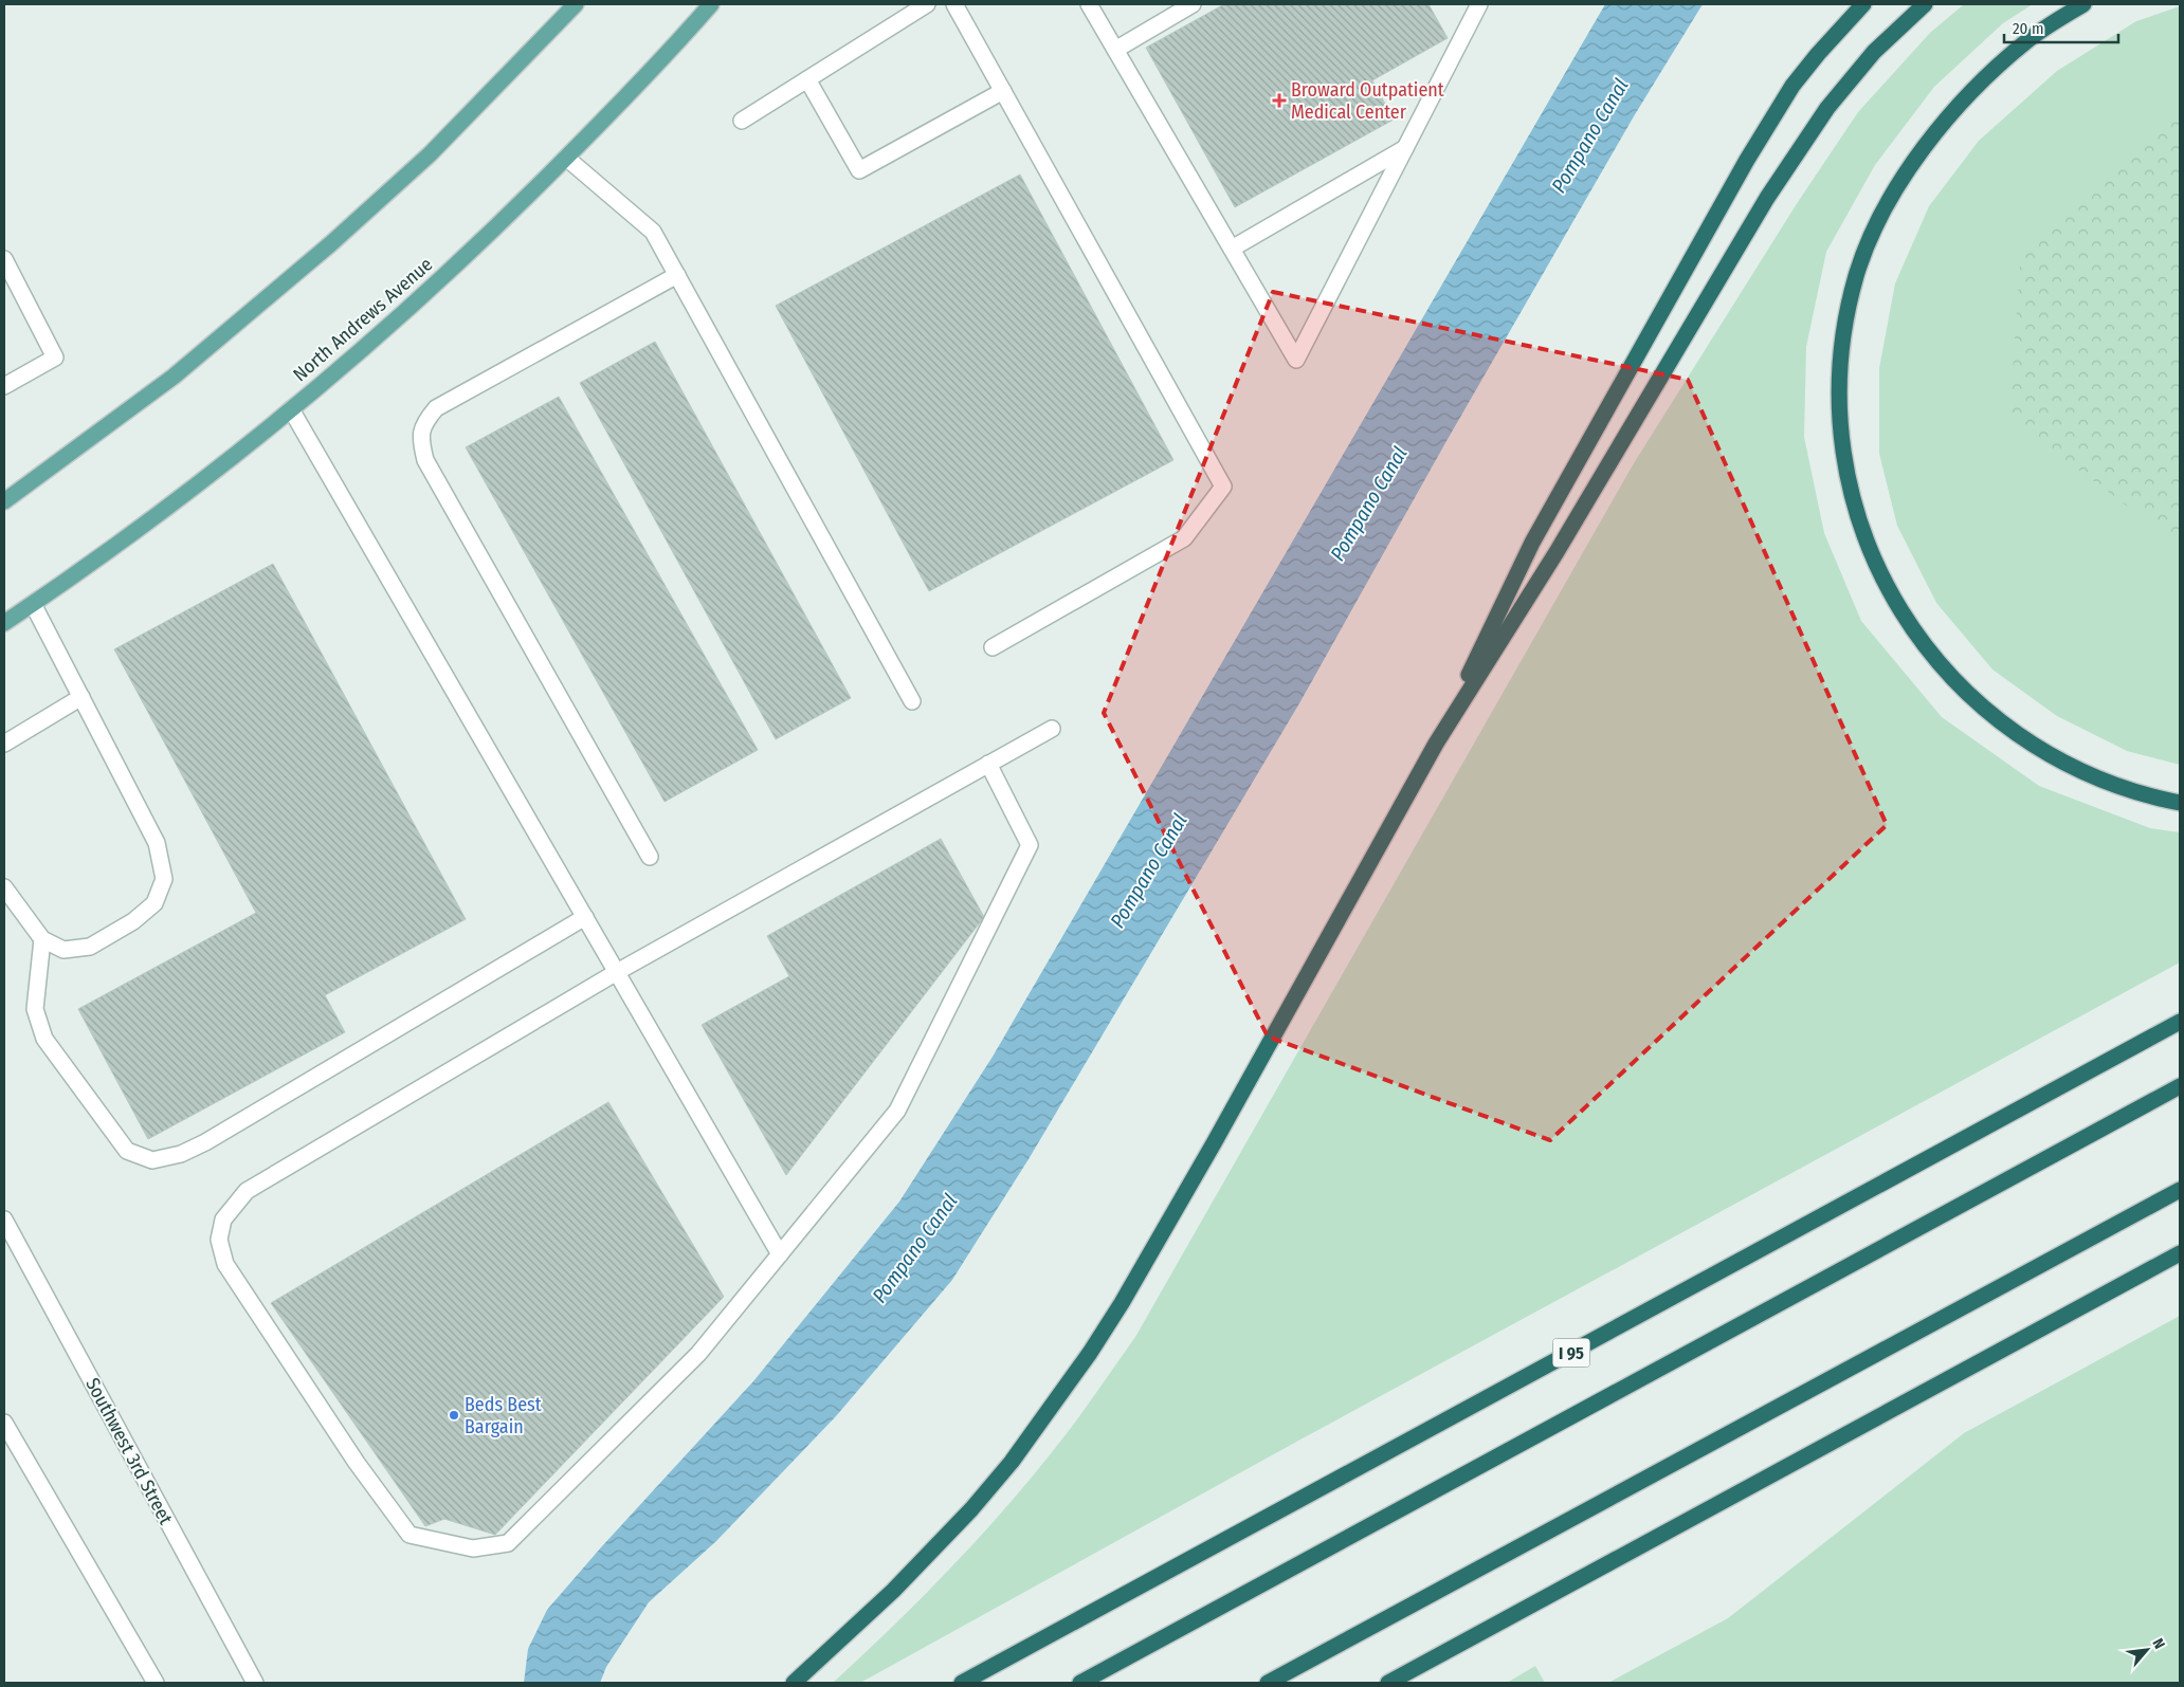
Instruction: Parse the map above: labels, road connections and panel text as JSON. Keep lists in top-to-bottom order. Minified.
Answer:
{"streets":{"highway":["I 95"],"main road":["North Andrews Avenue"],"street":["Southwest 3rd Street"]},"water":["Pompano Canal"],"places":{"health":["Broward Outpatient Medical Center"],"other":["Beds Best Bargain"]},"scale_bar":"20 m","north":"top right"}
